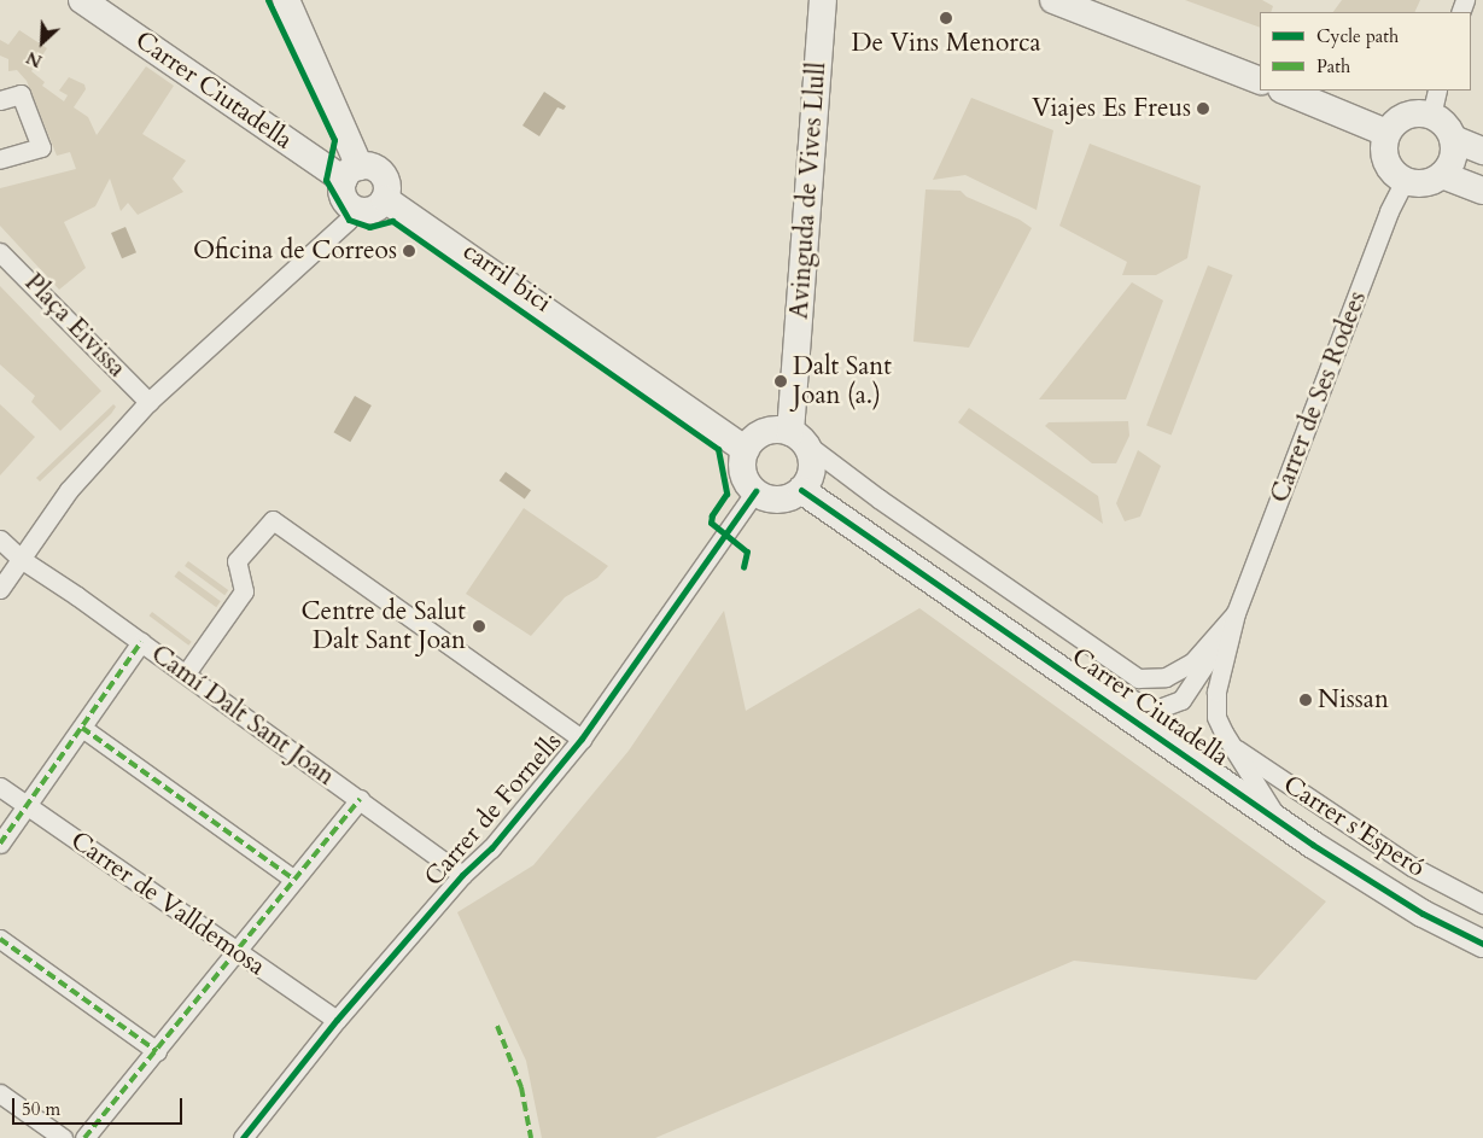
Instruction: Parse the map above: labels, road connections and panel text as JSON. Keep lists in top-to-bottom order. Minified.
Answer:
{"streets":{"street":["Carrer Ciutadella","Avinguda de Vives Llull","Plaça Eivissa","Carrer de Ses Rodees","Camí Dalt Sant Joan","Carrer de Fornells","Carrer s'Esperó","Carrer de Valldemosa"],"cycle path":["carril bici"]},"crossings":[["Carrer Ciutadella","Avinguda de Vives Llull"],["Carrer Ciutadella","Carrer de Ses Rodees"],["Carrer Ciutadella","Carrer de Fornells"],["Avinguda de Vives Llull","Carrer de Fornells"],["Carrer de Ses Rodees","Carrer s'Esperó"],["Camí Dalt Sant Joan","Carrer de Fornells"],["Carrer de Fornells","Carrer de Valldemosa"]],"places":["De Vins Menorca","Viajes Es Freus","Oficina de Correos","Dalt Sant Joan (a.)","Centre de Salut Dalt Sant Joan","Nissan"],"legend":["Cycle path","Path"],"scale_bar":"50 m","north":"bottom left"}
